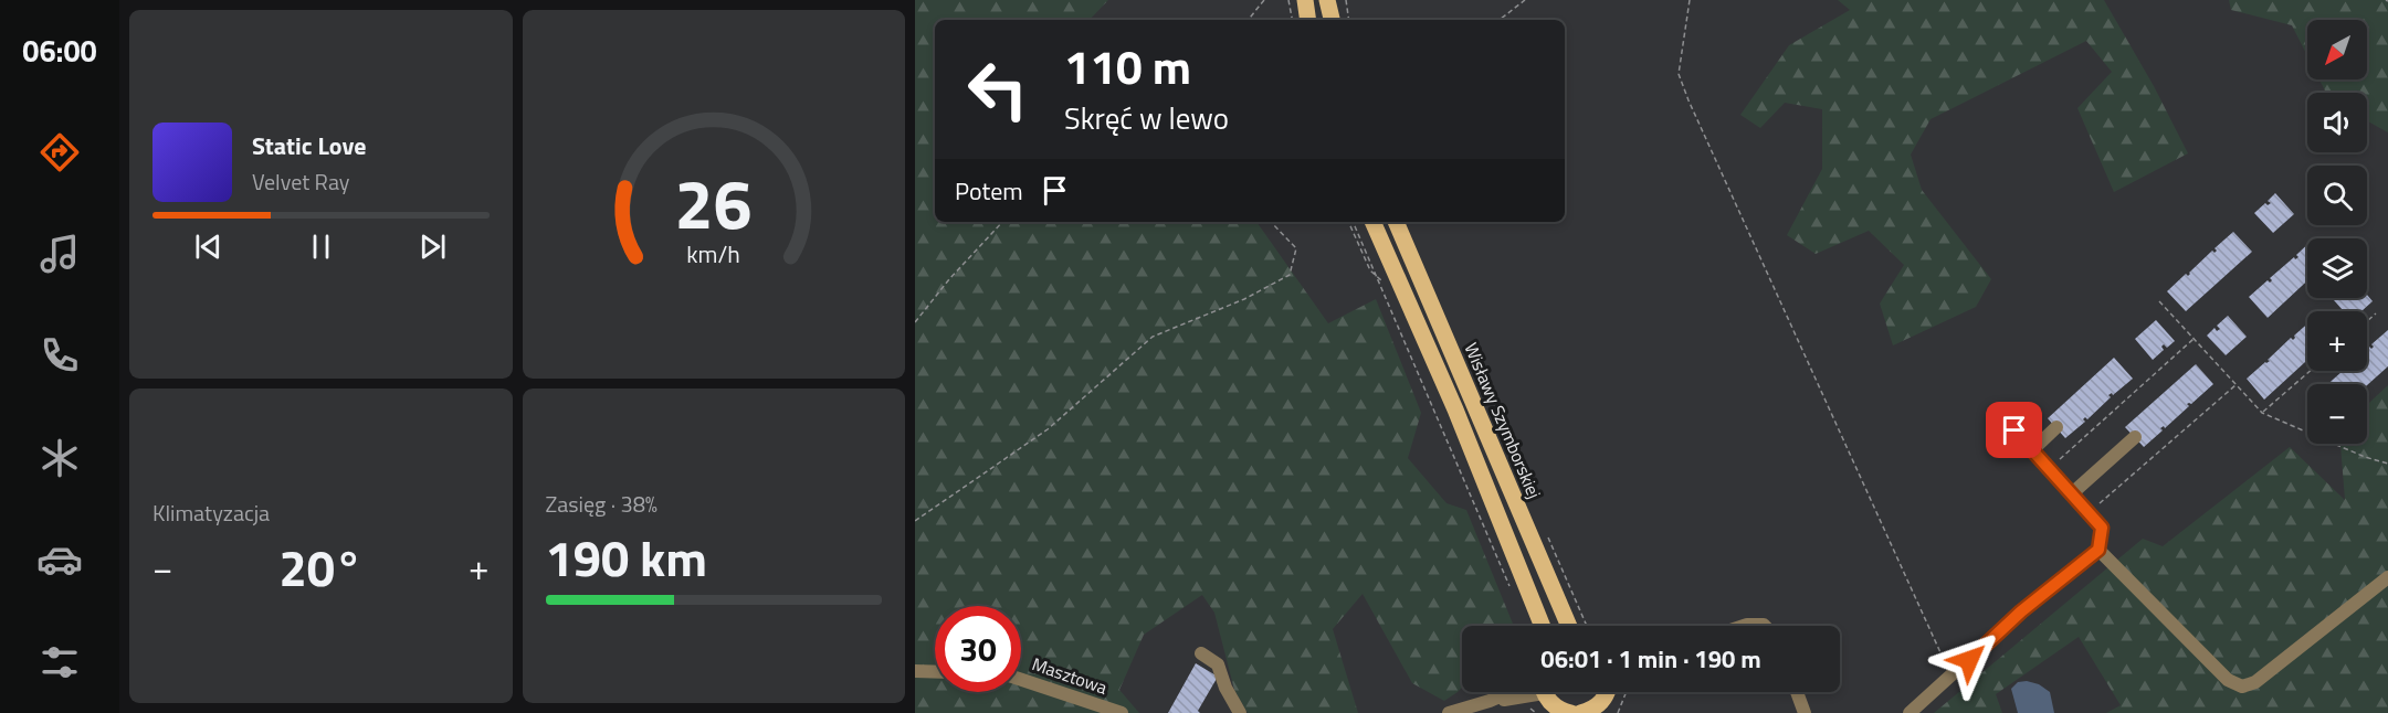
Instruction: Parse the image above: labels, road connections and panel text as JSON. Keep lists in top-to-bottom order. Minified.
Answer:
{"streets":{"main road":["Wisławy Szymborskiej"],"street":["Masztowa"]},"north":"bottom left","page":{"tabs":"06:00","map_buttons":["+","−"],"turn":["110 m","Skręć w lewo"],"song":["Static Love","Velvet Ray"],"then":"Potem","tile":["Klimatyzacja",["Zasięg · 38%","190 km"]],"heat":["−","20°","+"],"limit":"30","trip":"06:01 · 1 min · 190 m","gauge":["26","km/h"]}}
